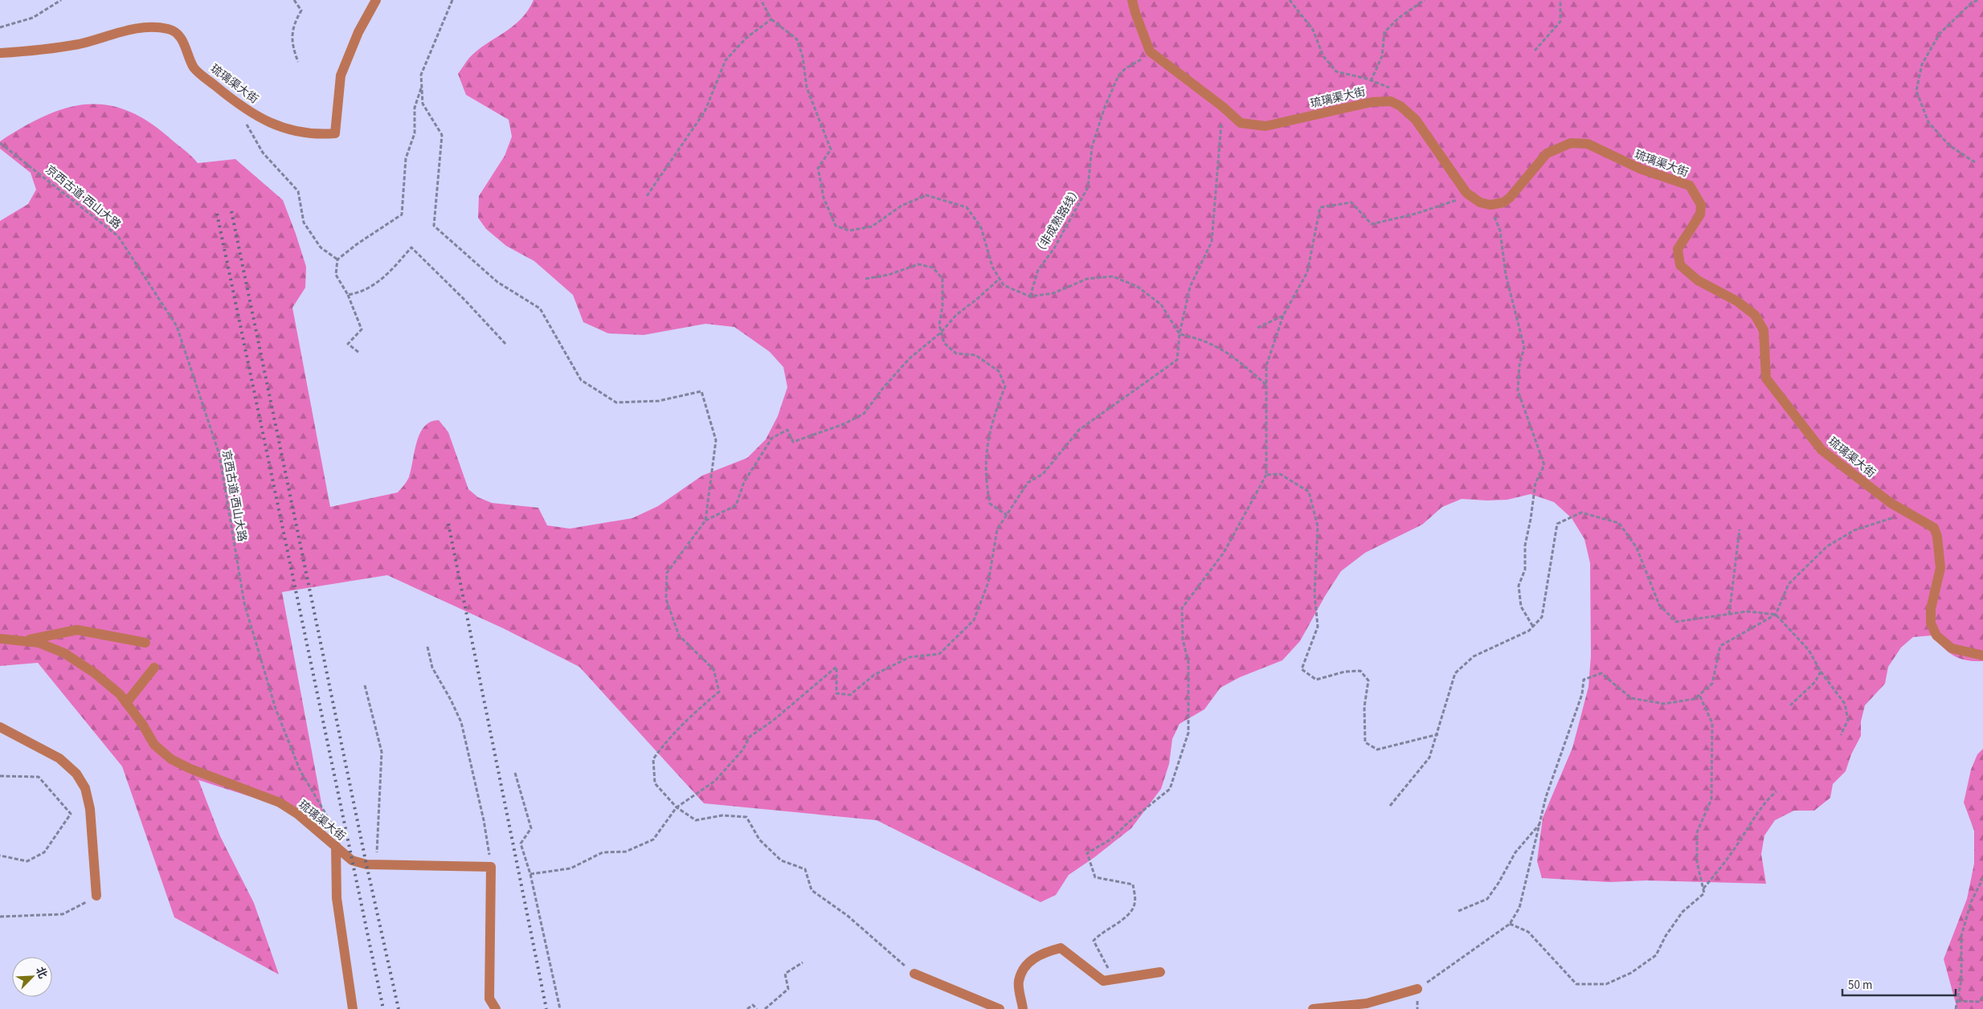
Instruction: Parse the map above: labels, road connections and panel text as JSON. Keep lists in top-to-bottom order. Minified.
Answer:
{"streets":{"street":["琉璃渠大街"],"path":["京西古道·西山大路","（非成熟路线）"]},"crossings":[["琉璃渠大街","（非成熟路线）"]],"scale_bar":"50 m","north":"top right"}
